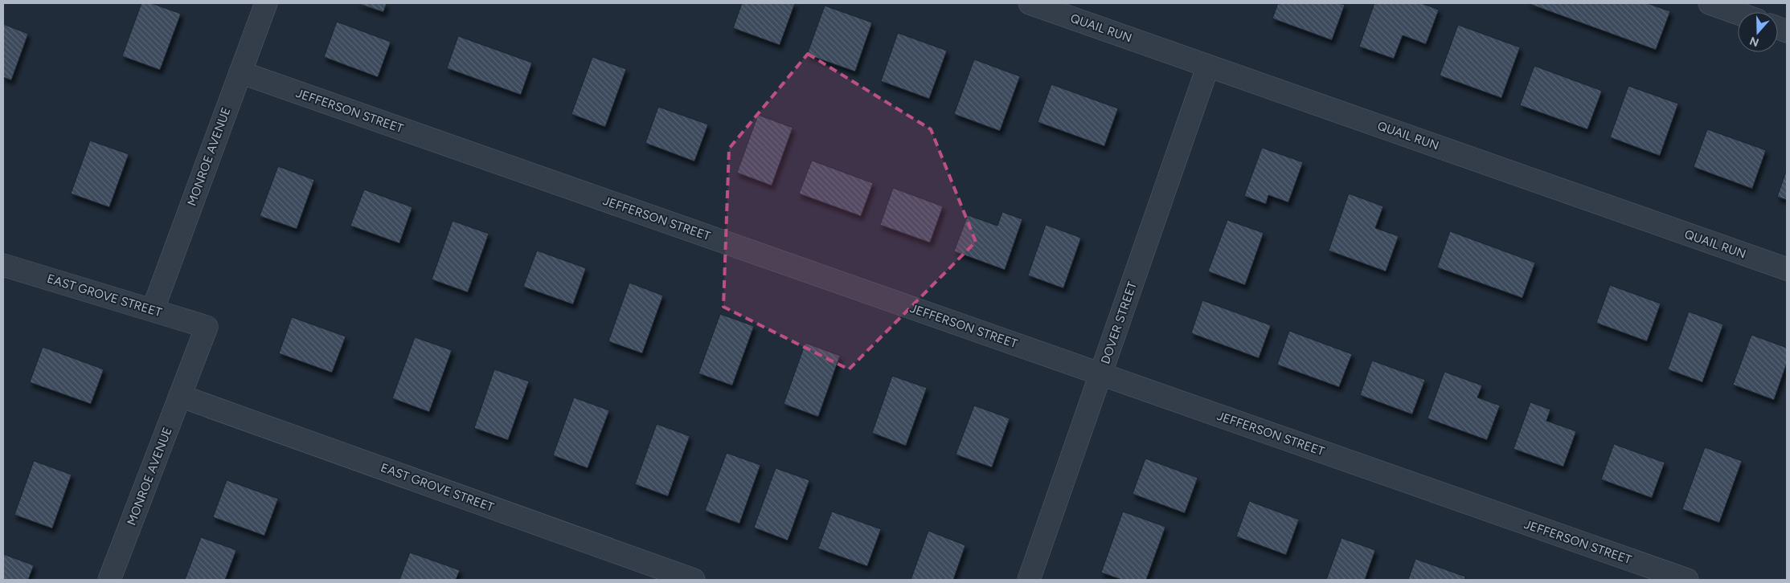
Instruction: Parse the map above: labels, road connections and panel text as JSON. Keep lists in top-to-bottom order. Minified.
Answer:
{"streets":{"street":["QUAIL RUN","JEFFERSON STREET","MONROE AVENUE","EAST GROVE STREET","DOVER STREET"]},"crossings":[["QUAIL RUN","DOVER STREET"],["JEFFERSON STREET","MONROE AVENUE"],["JEFFERSON STREET","DOVER STREET"],["MONROE AVENUE","EAST GROVE STREET"]],"north":"bottom"}
